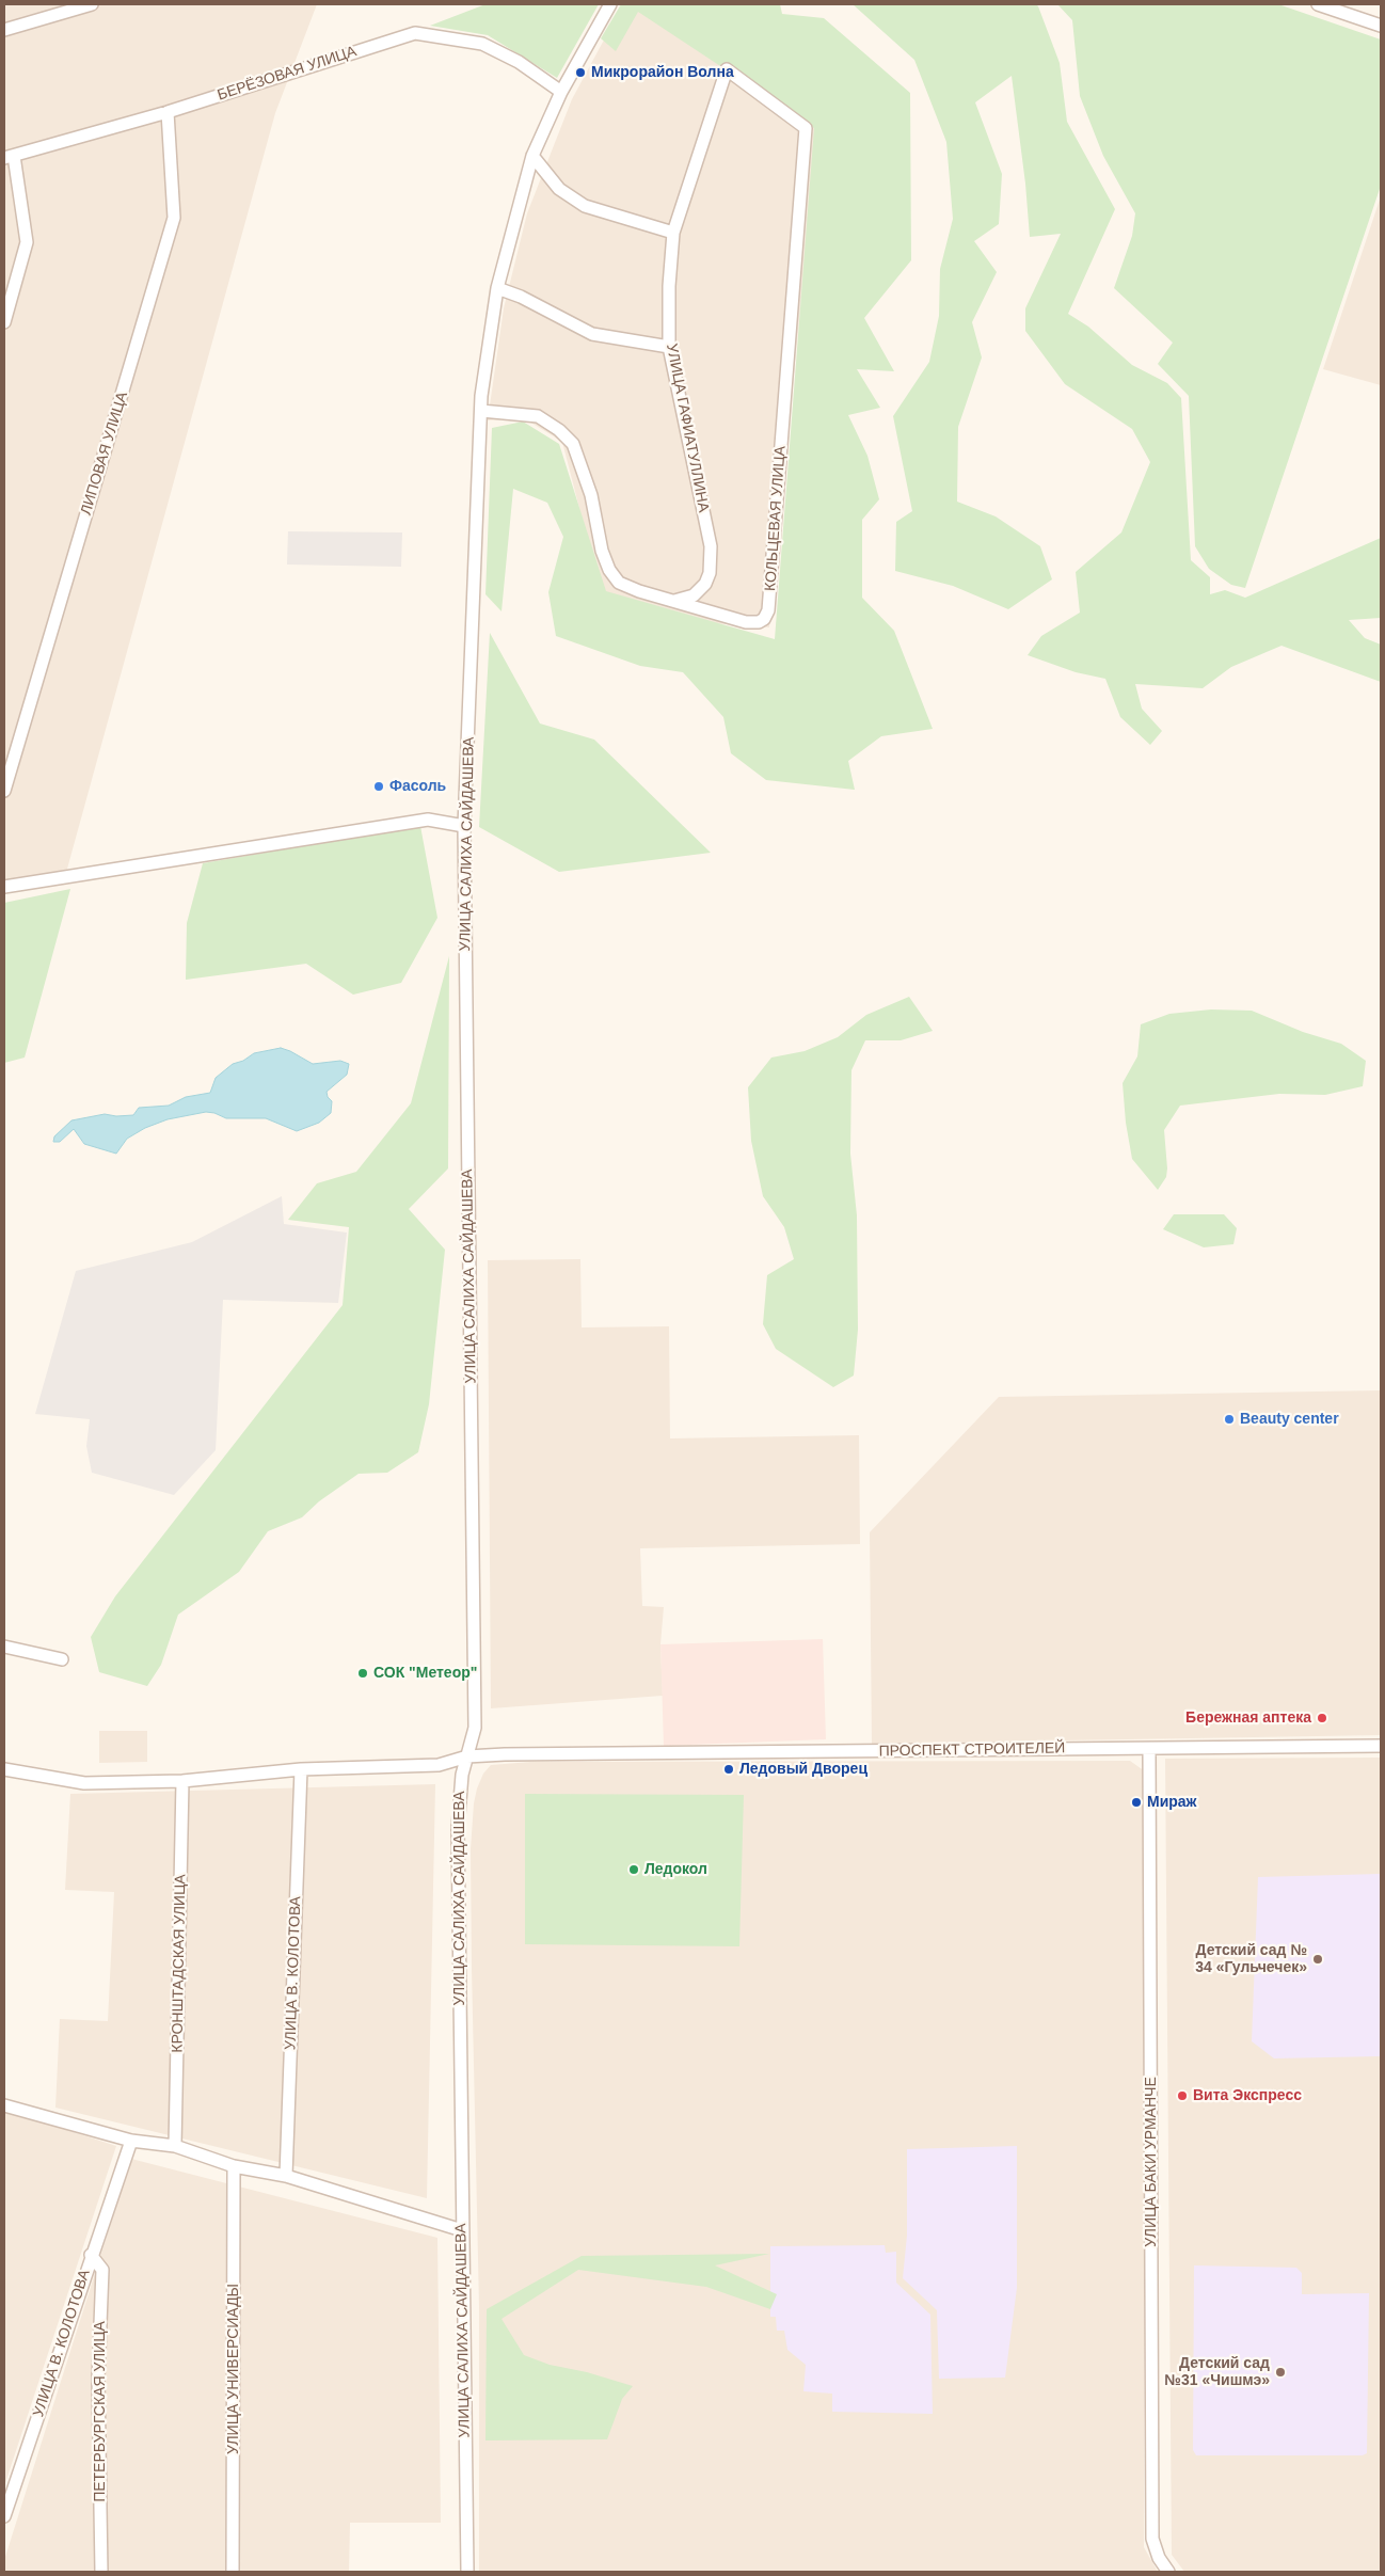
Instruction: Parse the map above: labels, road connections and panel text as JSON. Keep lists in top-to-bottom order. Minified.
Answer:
{"streets":{"street":["БЕРЁЗОВАЯ УЛИЦА","УЛИЦА ГАФИАТУЛЛИНА","ЛИПОВАЯ УЛИЦА","КОЛЬЦЕВАЯ УЛИЦА","УЛИЦА САЛИХА САЙДАШЕВА","ПРОСПЕКТ СТРОИТЕЛЕЙ","КРОНШТАДСКАЯ УЛИЦА","УЛИЦА В. КОЛОТОВА","УЛИЦА БАКИ УРМАНЧЕ","УЛИЦА УНИВЕРСИАДЫ","ПЕТЕРБУРГСКАЯ УЛИЦА"]},"crossings":[["БЕРЁЗОВАЯ УЛИЦА","ЛИПОВАЯ УЛИЦА"],["БЕРЁЗОВАЯ УЛИЦА","УЛИЦА САЛИХА САЙДАШЕВА"],["УЛИЦА ГАФИАТУЛЛИНА","КОЛЬЦЕВАЯ УЛИЦА"],["КОЛЬЦЕВАЯ УЛИЦА","УЛИЦА САЛИХА САЙДАШЕВА"],["УЛИЦА САЛИХА САЙДАШЕВА","ПРОСПЕКТ СТРОИТЕЛЕЙ"],["ПРОСПЕКТ СТРОИТЕЛЕЙ","КРОНШТАДСКАЯ УЛИЦА"],["ПРОСПЕКТ СТРОИТЕЛЕЙ","УЛИЦА В. КОЛОТОВА"],["ПРОСПЕКТ СТРОИТЕЛЕЙ","УЛИЦА БАКИ УРМАНЧЕ"],["УЛИЦА В. КОЛОТОВА","ПЕТЕРБУРГСКАЯ УЛИЦА"]],"places":["Микрорайон Волна","Фасоль","Beauty center","СОК \"Метеор\"","Бережная аптека","Ледовый Дворец","Мираж","Ледокол","Детский сад № 34 «Гульчечек»","Вита Экспресс","Детский сад №31 «Чишмэ»"]}
